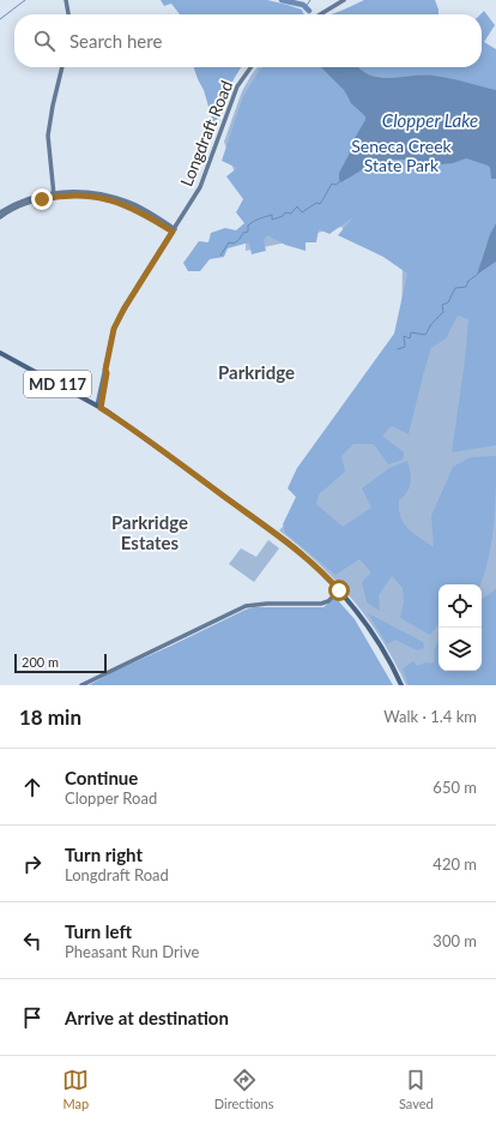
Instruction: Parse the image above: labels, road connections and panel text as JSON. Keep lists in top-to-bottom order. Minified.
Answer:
{"streets":{"main road":["MD 117"],"street":["Longdraft Road"]},"crossings":[["Longdraft Road","MD 117"]],"districts":["Parkridge","Parkridge Estates"],"water":["Clopper Lake"],"parks":["Seneca Creek State Park"],"scale_bar":"200 m","page":{"search":"Search here","scale":"200 m","heading":["18 min","Walk · 1.4 km"],"list":[["Continue","Clopper Road","650 m"],["Turn right","Longdraft Road","420 m"],["Turn left","Pheasant Run Drive","300 m"],"Arrive at destination"],"nav":["Map","Directions","Saved"]}}
